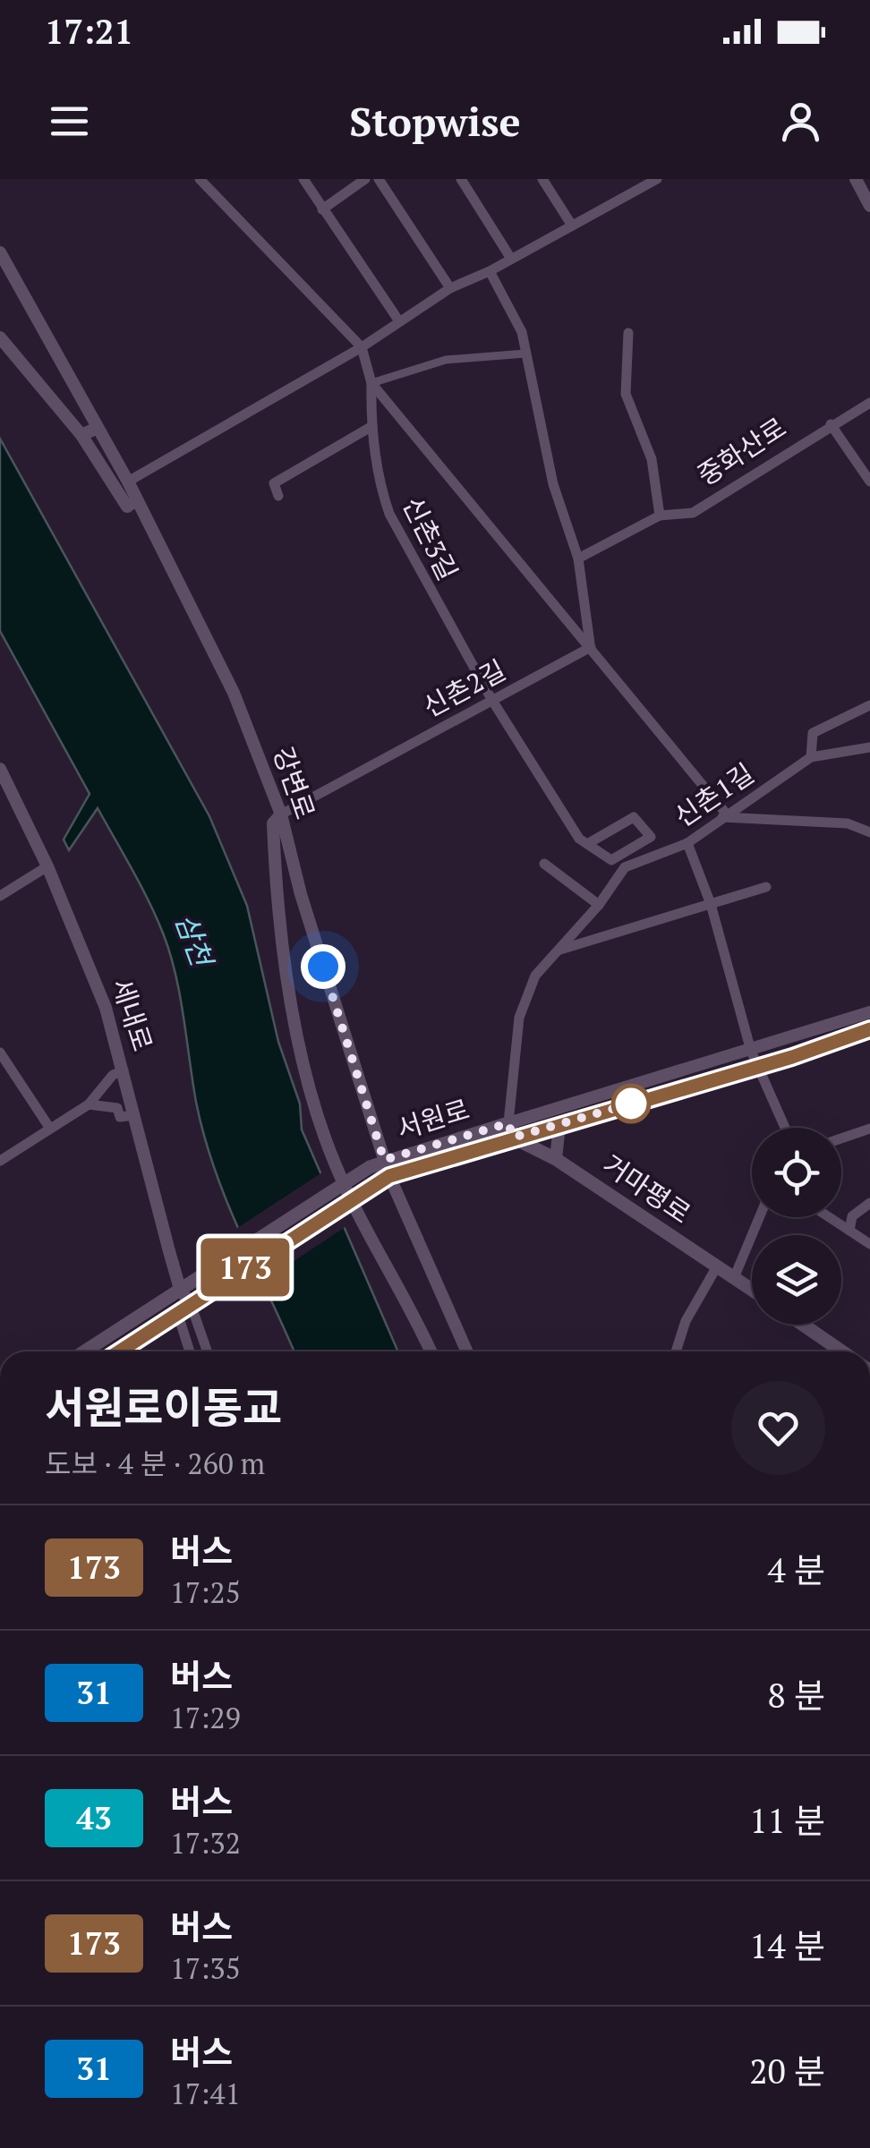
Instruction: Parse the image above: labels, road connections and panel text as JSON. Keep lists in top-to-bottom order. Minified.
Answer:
{"streets":{"main road":["서원로","거마평로"],"street":["중화산로","신촌3길","신촌2길","강변로","신촌1길","세내로"]},"crossings":[["신촌3길","신촌2길"],["신촌3길","신촌1길"],["신촌2길","강변로"],["강변로","서원로"],["신촌1길","서원로"],["신촌1길","거마평로"],["세내로","서원로"],["서원로","거마평로"]],"water":["삼천"],"lines":["bus line 173"],"page":{"status":"17:21","header":"Stopwise","on_map":"173","heading":["서원로이동교","도보 · 4 분 · 260 m"],"list":[{"mark":"173","name":"버스","note":"17:25","value":"4 분"},{"mark":"31","name":"버스","note":"17:29","value":"8 분"},{"mark":"43","name":"버스","note":"17:32","value":"11 분"},{"mark":"173","name":"버스","note":"17:35","value":"14 분"},{"mark":"31","name":"버스","note":"17:41","value":"20 분"}]}}
